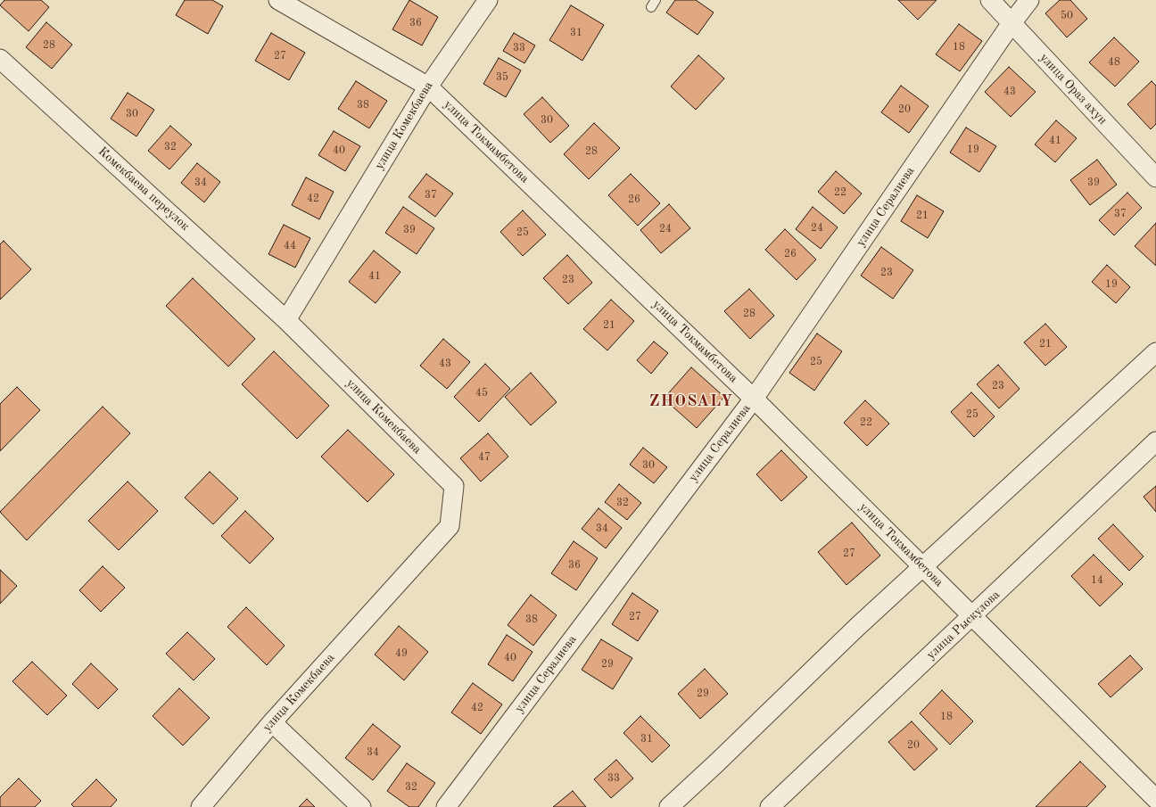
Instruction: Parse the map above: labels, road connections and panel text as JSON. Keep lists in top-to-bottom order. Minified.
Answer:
{"streets":{"street":["улица Ораз ахун","улица Комекбаева","улица Токмамбетова","Комекбаева переулок","улица Сералиева","улица Рыскулова"]},"crossings":[["улица Ораз ахун","улица Сералиева"],["улица Комекбаева","улица Токмамбетова"],["улица Комекбаева","Комекбаева переулок"],["улица Токмамбетова","улица Сералиева"],["улица Токмамбетова","улица Рыскулова"]],"districts":["ZHOSALY"],"house_numbers":["50","36","31","28","18","33","27","48","35","43","38","20","30","30","41","32","19","40","28","34","39","22","37","42","26","37","21","24","24","39","25","44","26","23","41","23","19","28","21","21","25","43","23","45","25","22","47","30","32","34","27","36","14","27","38","49","40","29","29","42","18","31","20","34","33","32"]}
